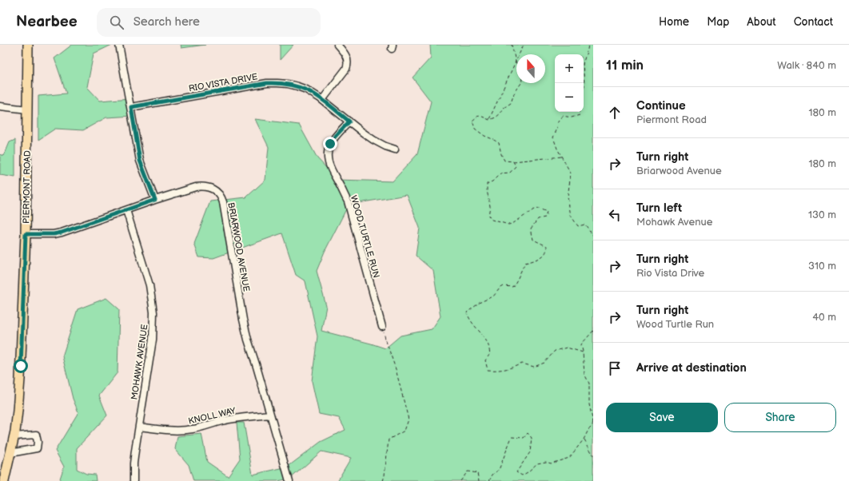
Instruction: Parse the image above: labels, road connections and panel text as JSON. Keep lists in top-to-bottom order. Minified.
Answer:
{"streets":{"main road":["PIERMONT ROAD"],"street":["RIO VISTA DRIVE","WOOD TURTLE RUN","BRIARWOOD AVENUE","MOHAWK AVENUE","KNOLL WAY"]},"crossings":[["RIO VISTA DRIVE","WOOD TURTLE RUN"],["PIERMONT ROAD","BRIARWOOD AVENUE"],["BRIARWOOD AVENUE","MOHAWK AVENUE"],["BRIARWOOD AVENUE","KNOLL WAY"],["MOHAWK AVENUE","KNOLL WAY"]],"north":"top","page":{"header":"Nearbee","search":"Search here","nav":["Home","Map","About","Contact"],"heading":["11 min","Walk · 840 m"],"map_buttons":["+","−"],"list":[["Continue","Piermont Road","180 m"],["Turn right","Briarwood Avenue","180 m"],["Turn left","Mohawk Avenue","130 m"],["Turn right","Rio Vista Drive","310 m"],["Turn right","Wood Turtle Run","40 m"],"Arrive at destination"],"buttons":["Save","Share"]}}
